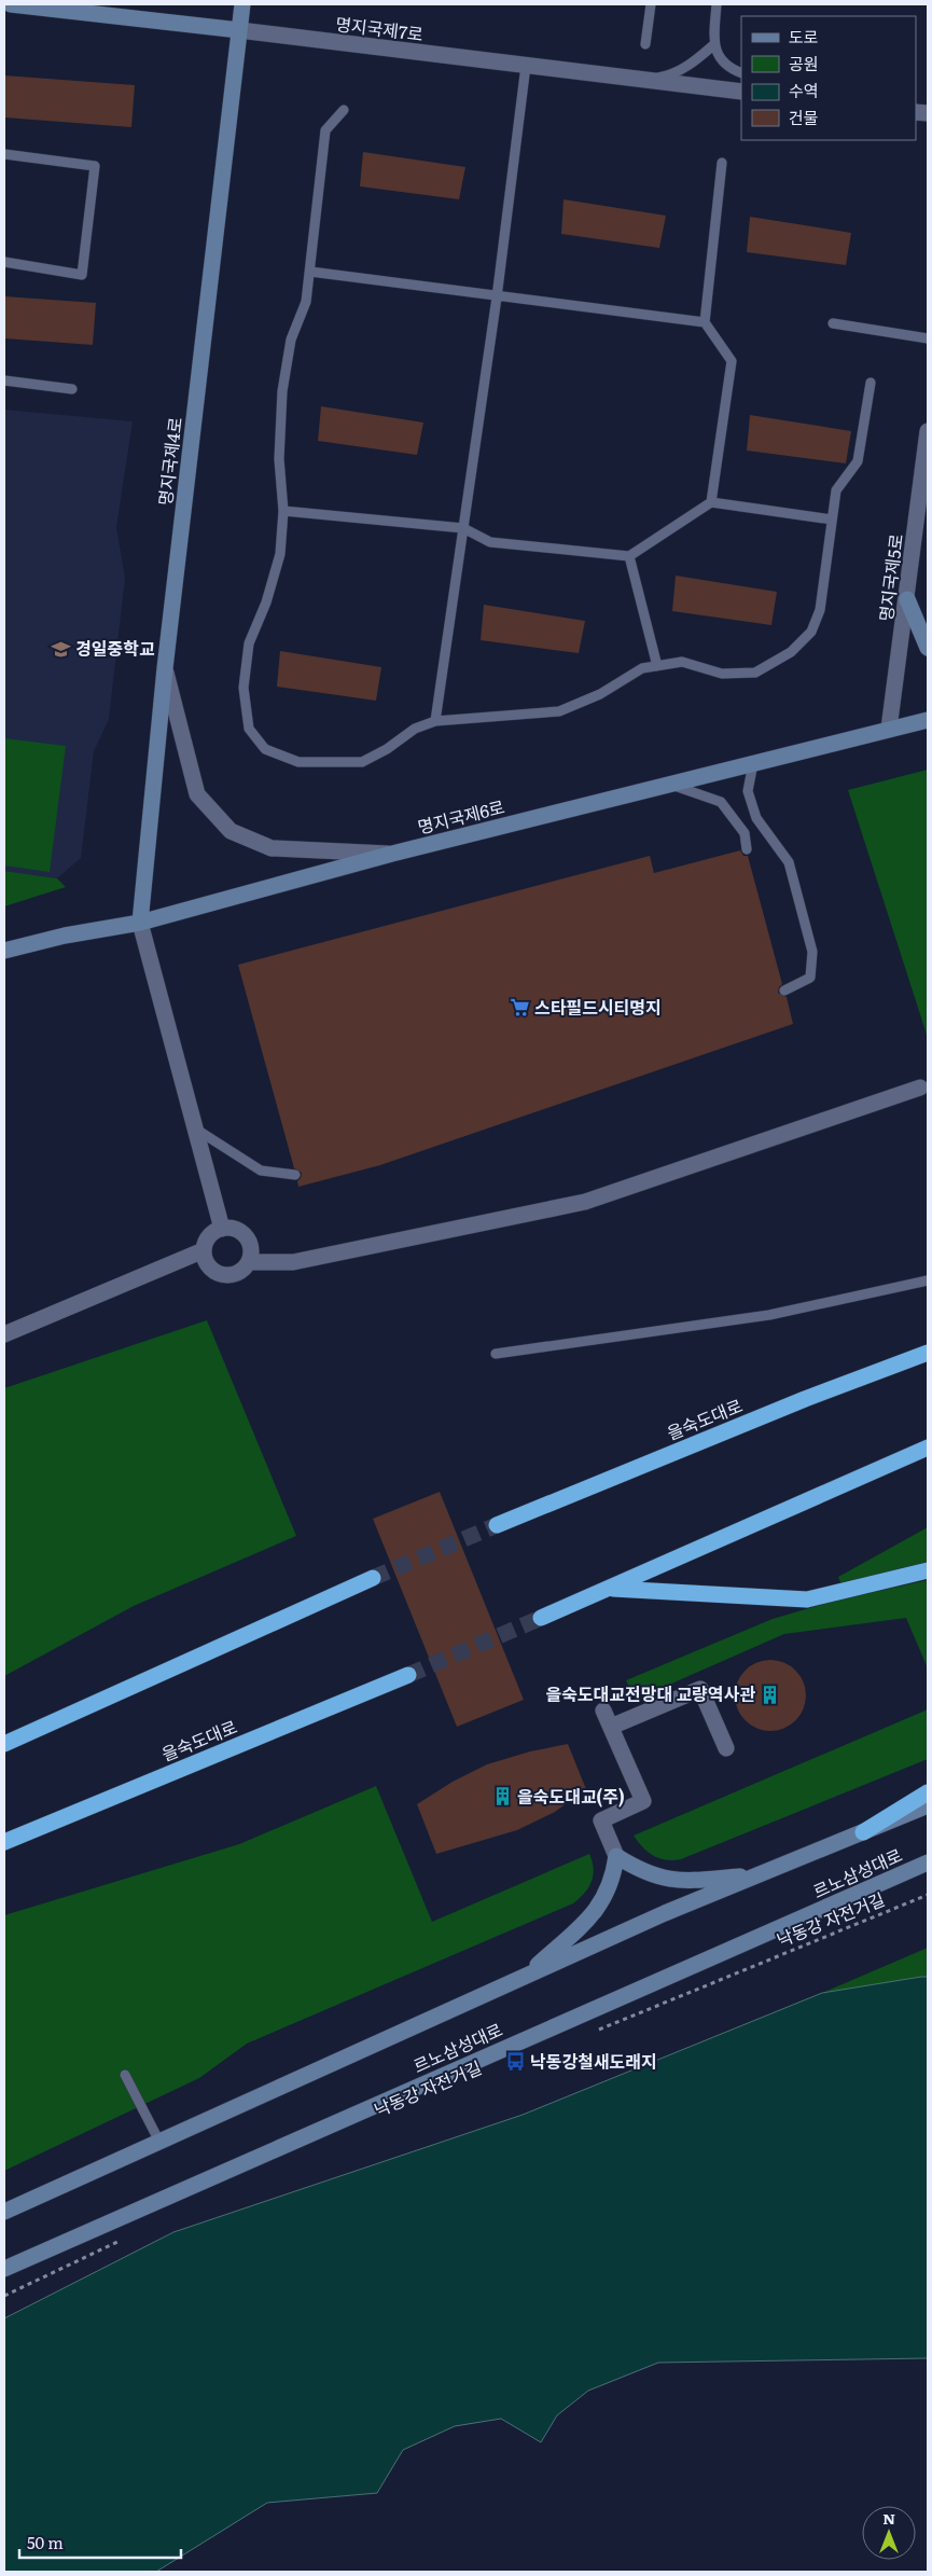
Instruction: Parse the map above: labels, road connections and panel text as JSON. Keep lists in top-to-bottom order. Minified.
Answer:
{"streets":{"highway":["을숙도대로"],"main road":["명지국제7로","명지국제4로","명지국제6로","르노삼성대로"],"street":["명지국제5로"],"path":["낙동강 자전거길"]},"crossings":[["명지국제7로","명지국제4로"],["명지국제4로","명지국제6로"],["명지국제5로","명지국제6로"]],"places":{"school or university":["경일중학교"],"supermarket":["스타필드시티명지"],"building":["을숙도대교전망대 교량역사관","을숙도대교(주)"],"bus stop":["낙동강철새도래지"]},"legend":["도로","공원","수역","건물"],"scale_bar":"50 m","north":"top"}
